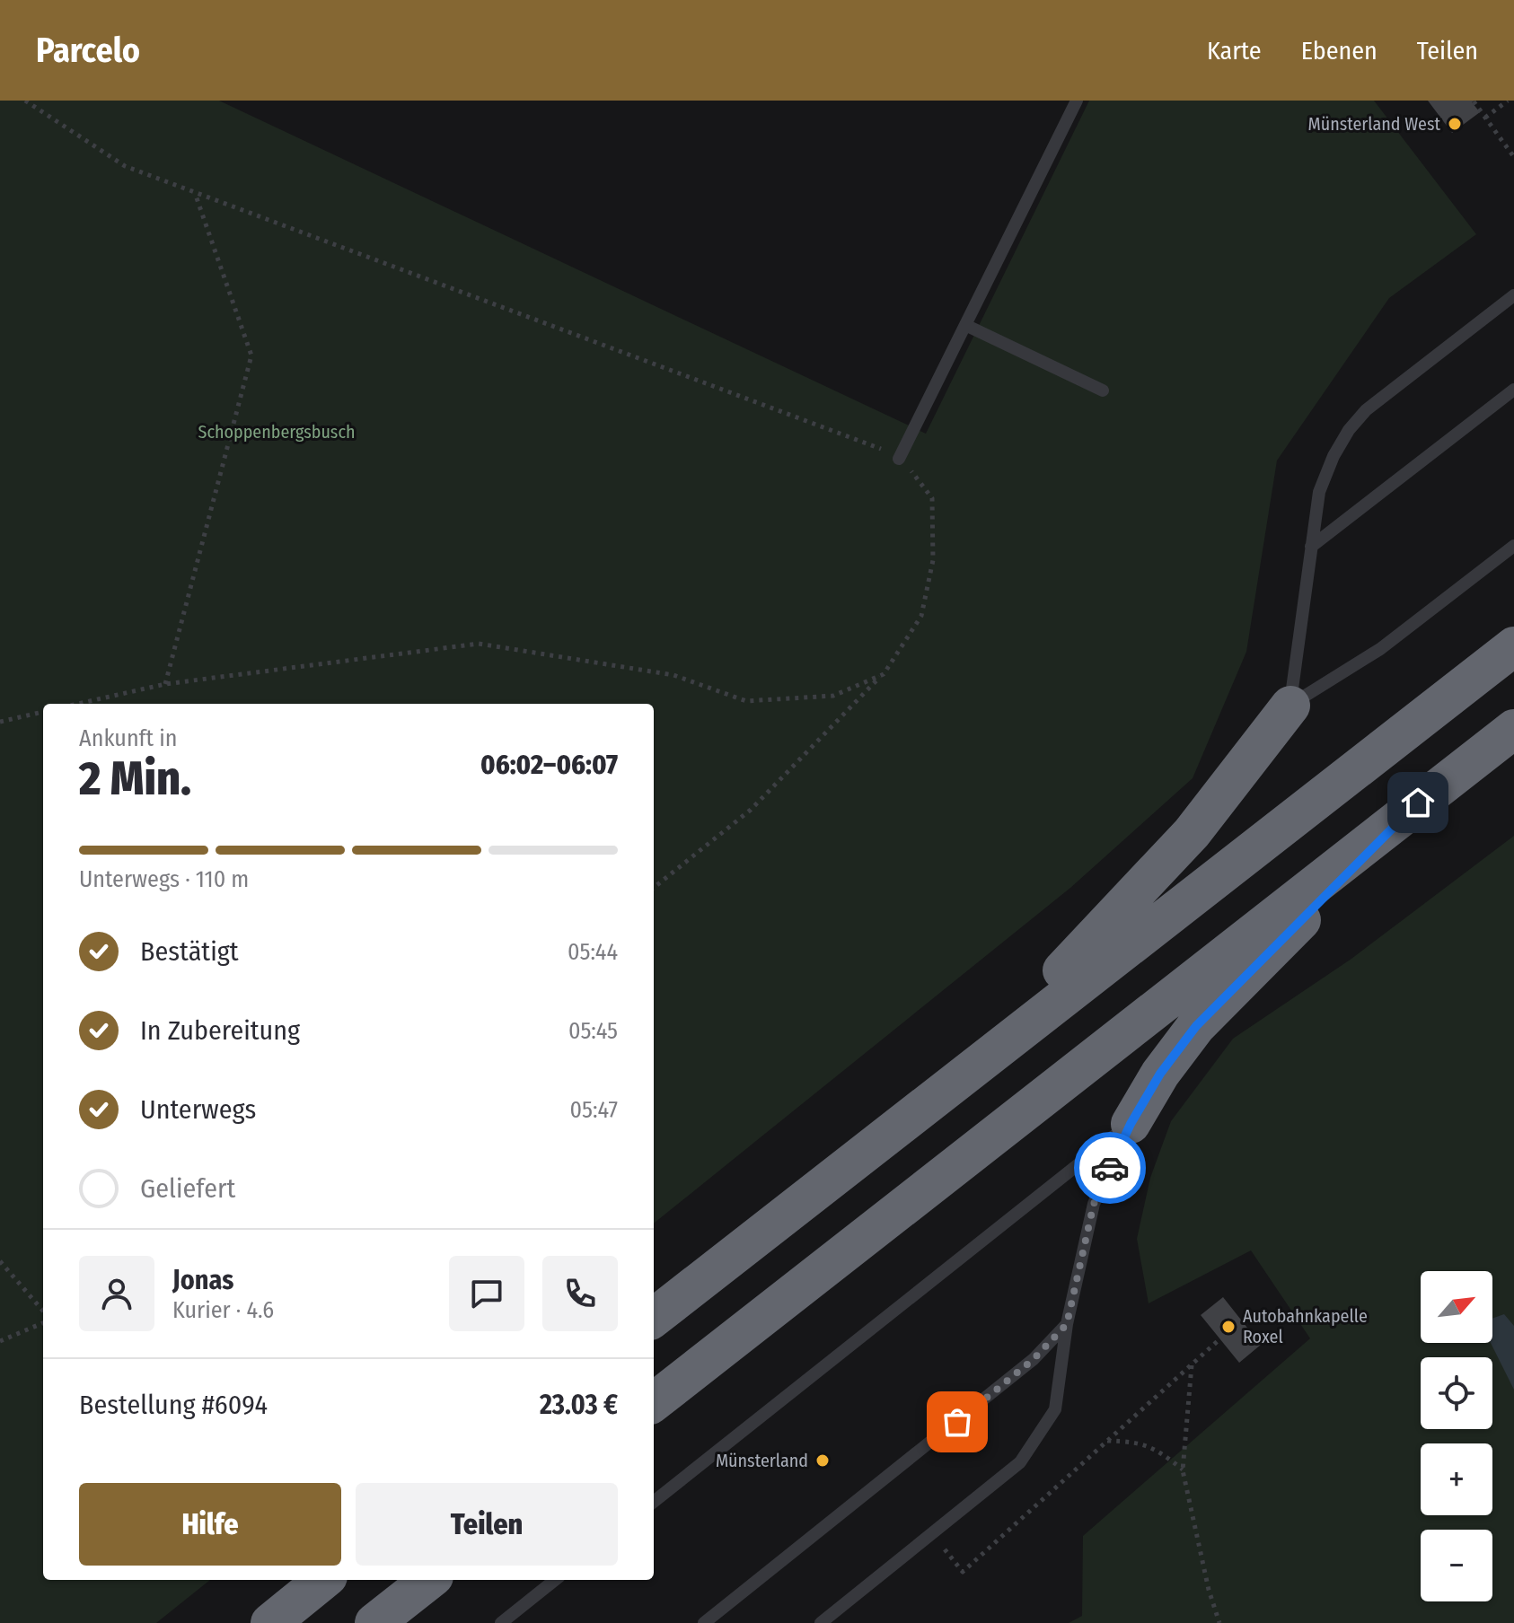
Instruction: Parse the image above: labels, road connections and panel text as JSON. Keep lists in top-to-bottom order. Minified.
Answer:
{"parks":["Schoppenbergsbusch"],"places":["Münsterland West","Autobahnkapelle Roxel","Münsterland"],"north":"top right","page":{"header":"Parcelo","nav":["Karte","Ebenen","Teilen"],"heading":["2 Min.","Ankunft in","06:02–06:07"],"panel":["Jonas","Kurier · 4.6","Bestellung #6094","23.03 €"],"bar":"Unterwegs · 110 m","list":[["Bestätigt","05:44"],["In Zubereitung","05:45"],["Unterwegs","05:47"],"Geliefert"],"map_buttons":["+","−"],"buttons":["Hilfe","Teilen"]}}
